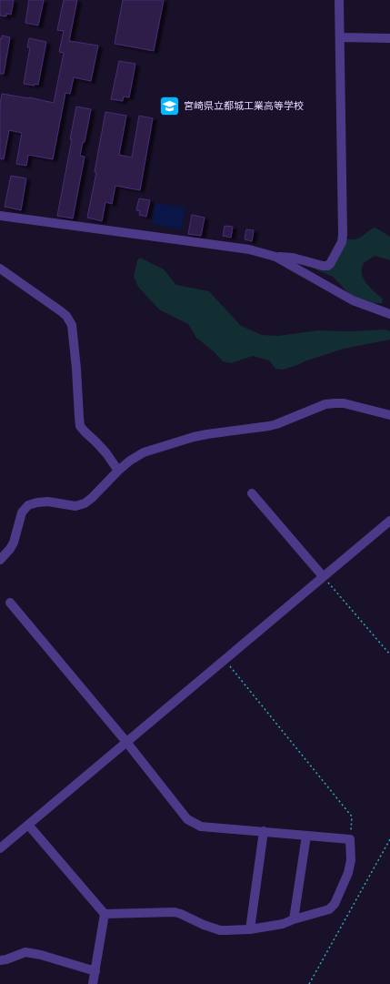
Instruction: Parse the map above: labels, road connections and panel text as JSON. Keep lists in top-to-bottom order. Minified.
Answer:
{"places":{"school or university":["宮崎県立都城工業高等学校"]}}
